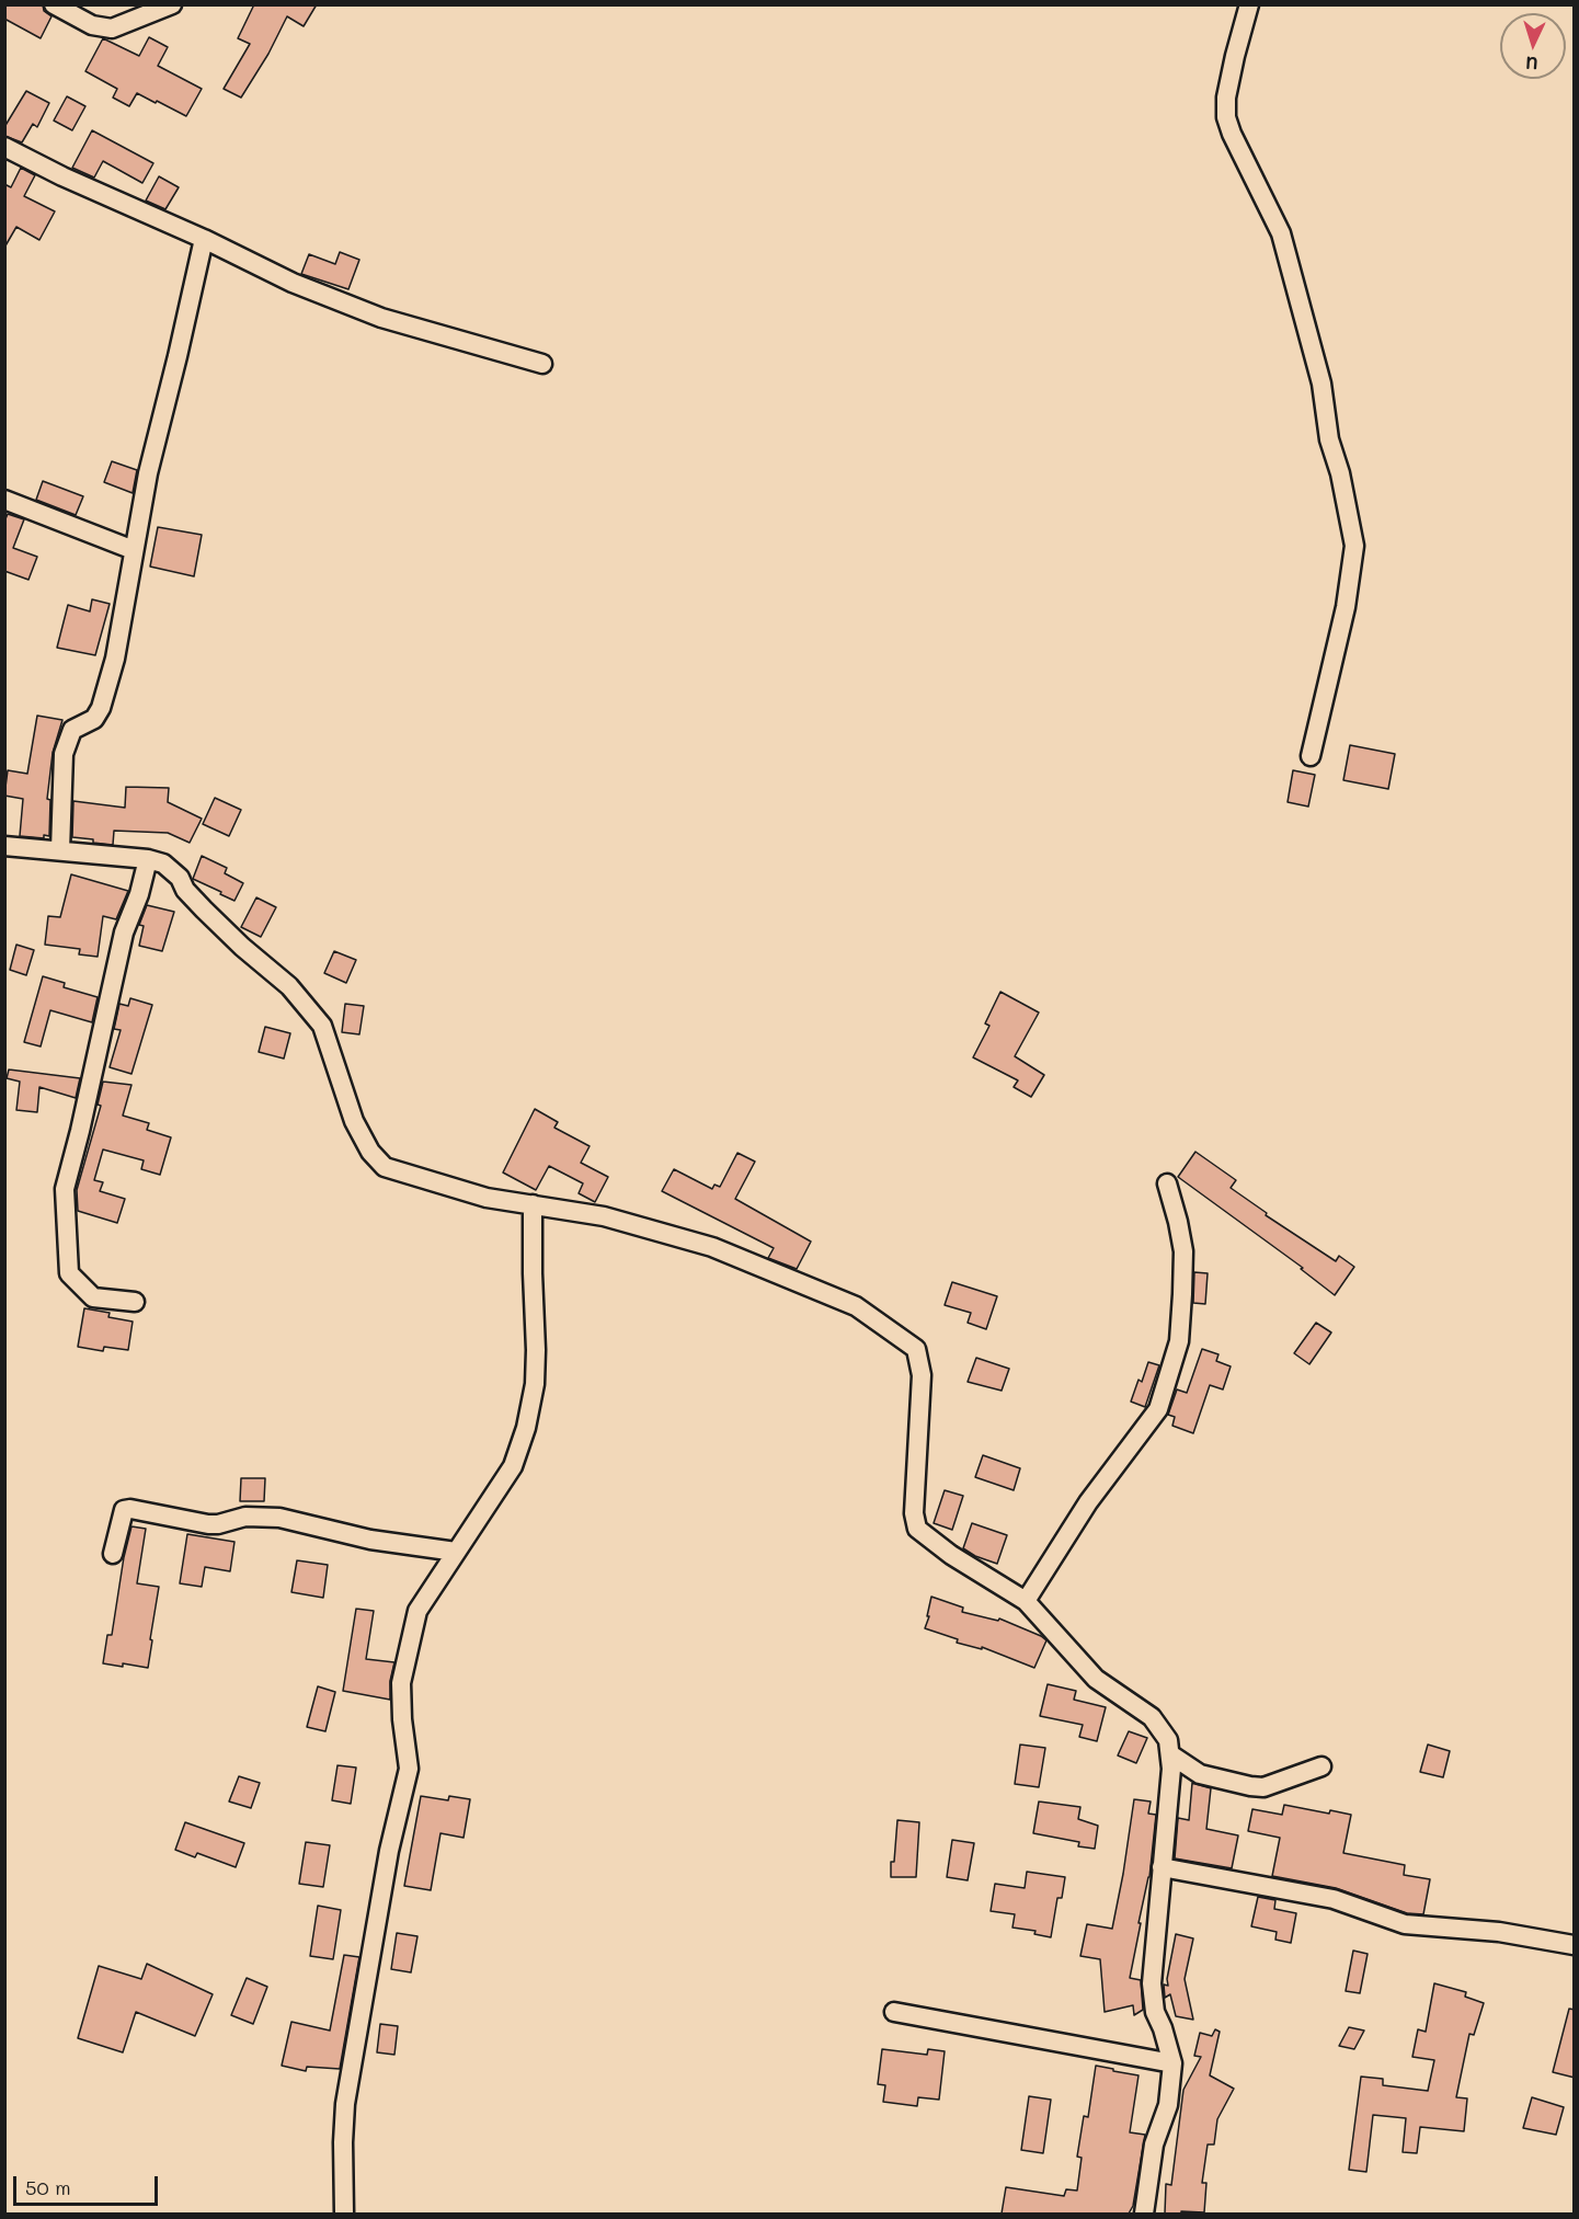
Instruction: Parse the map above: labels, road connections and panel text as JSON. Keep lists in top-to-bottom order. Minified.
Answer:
{"scale_bar":"50 m","north":"bottom"}
